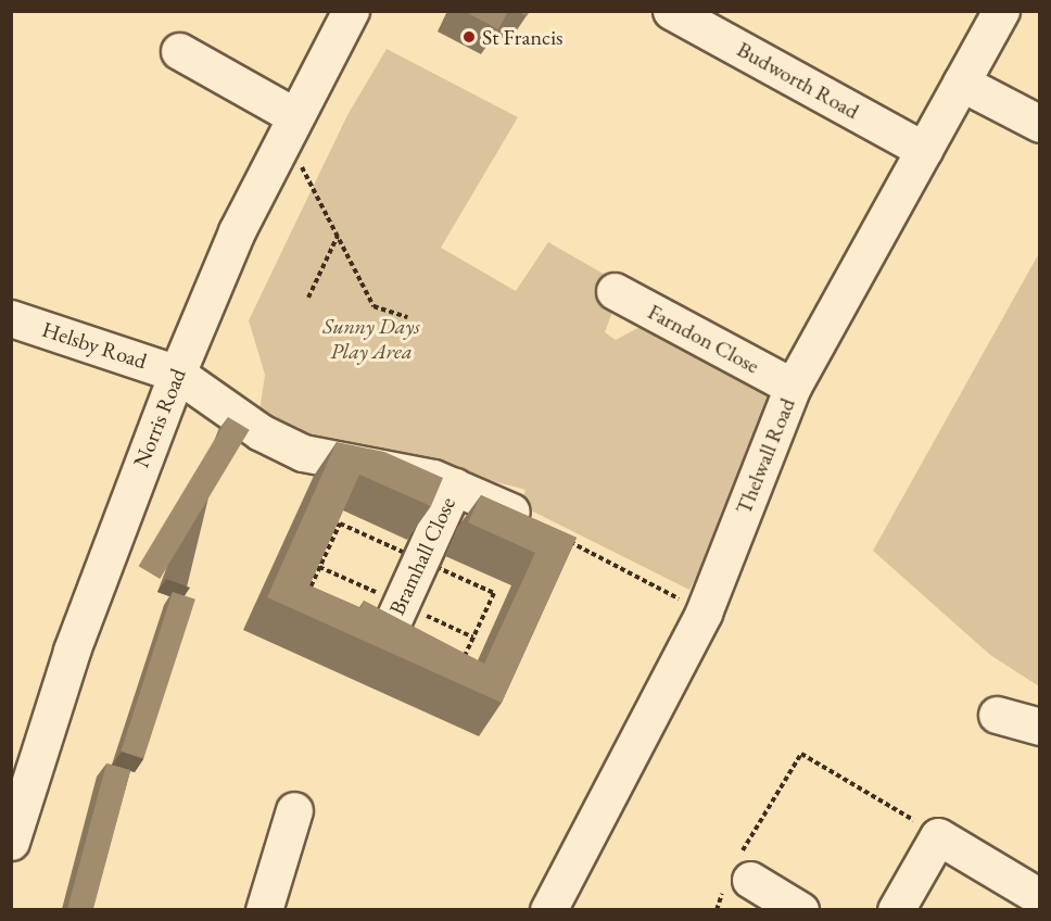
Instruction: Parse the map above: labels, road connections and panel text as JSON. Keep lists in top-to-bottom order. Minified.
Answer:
{"streets":{"street":["Budworth Road","Farndon Close","Helsby Road","Norris Road","Thelwall Road","Bramhall Close"]},"crossings":[["Budworth Road","Thelwall Road"],["Farndon Close","Thelwall Road"],["Helsby Road","Norris Road"],["Helsby Road","Bramhall Close"],["Norris Road","Bramhall Close"]],"parks":["Sunny Days Play Area"],"places":["St Francis"]}
